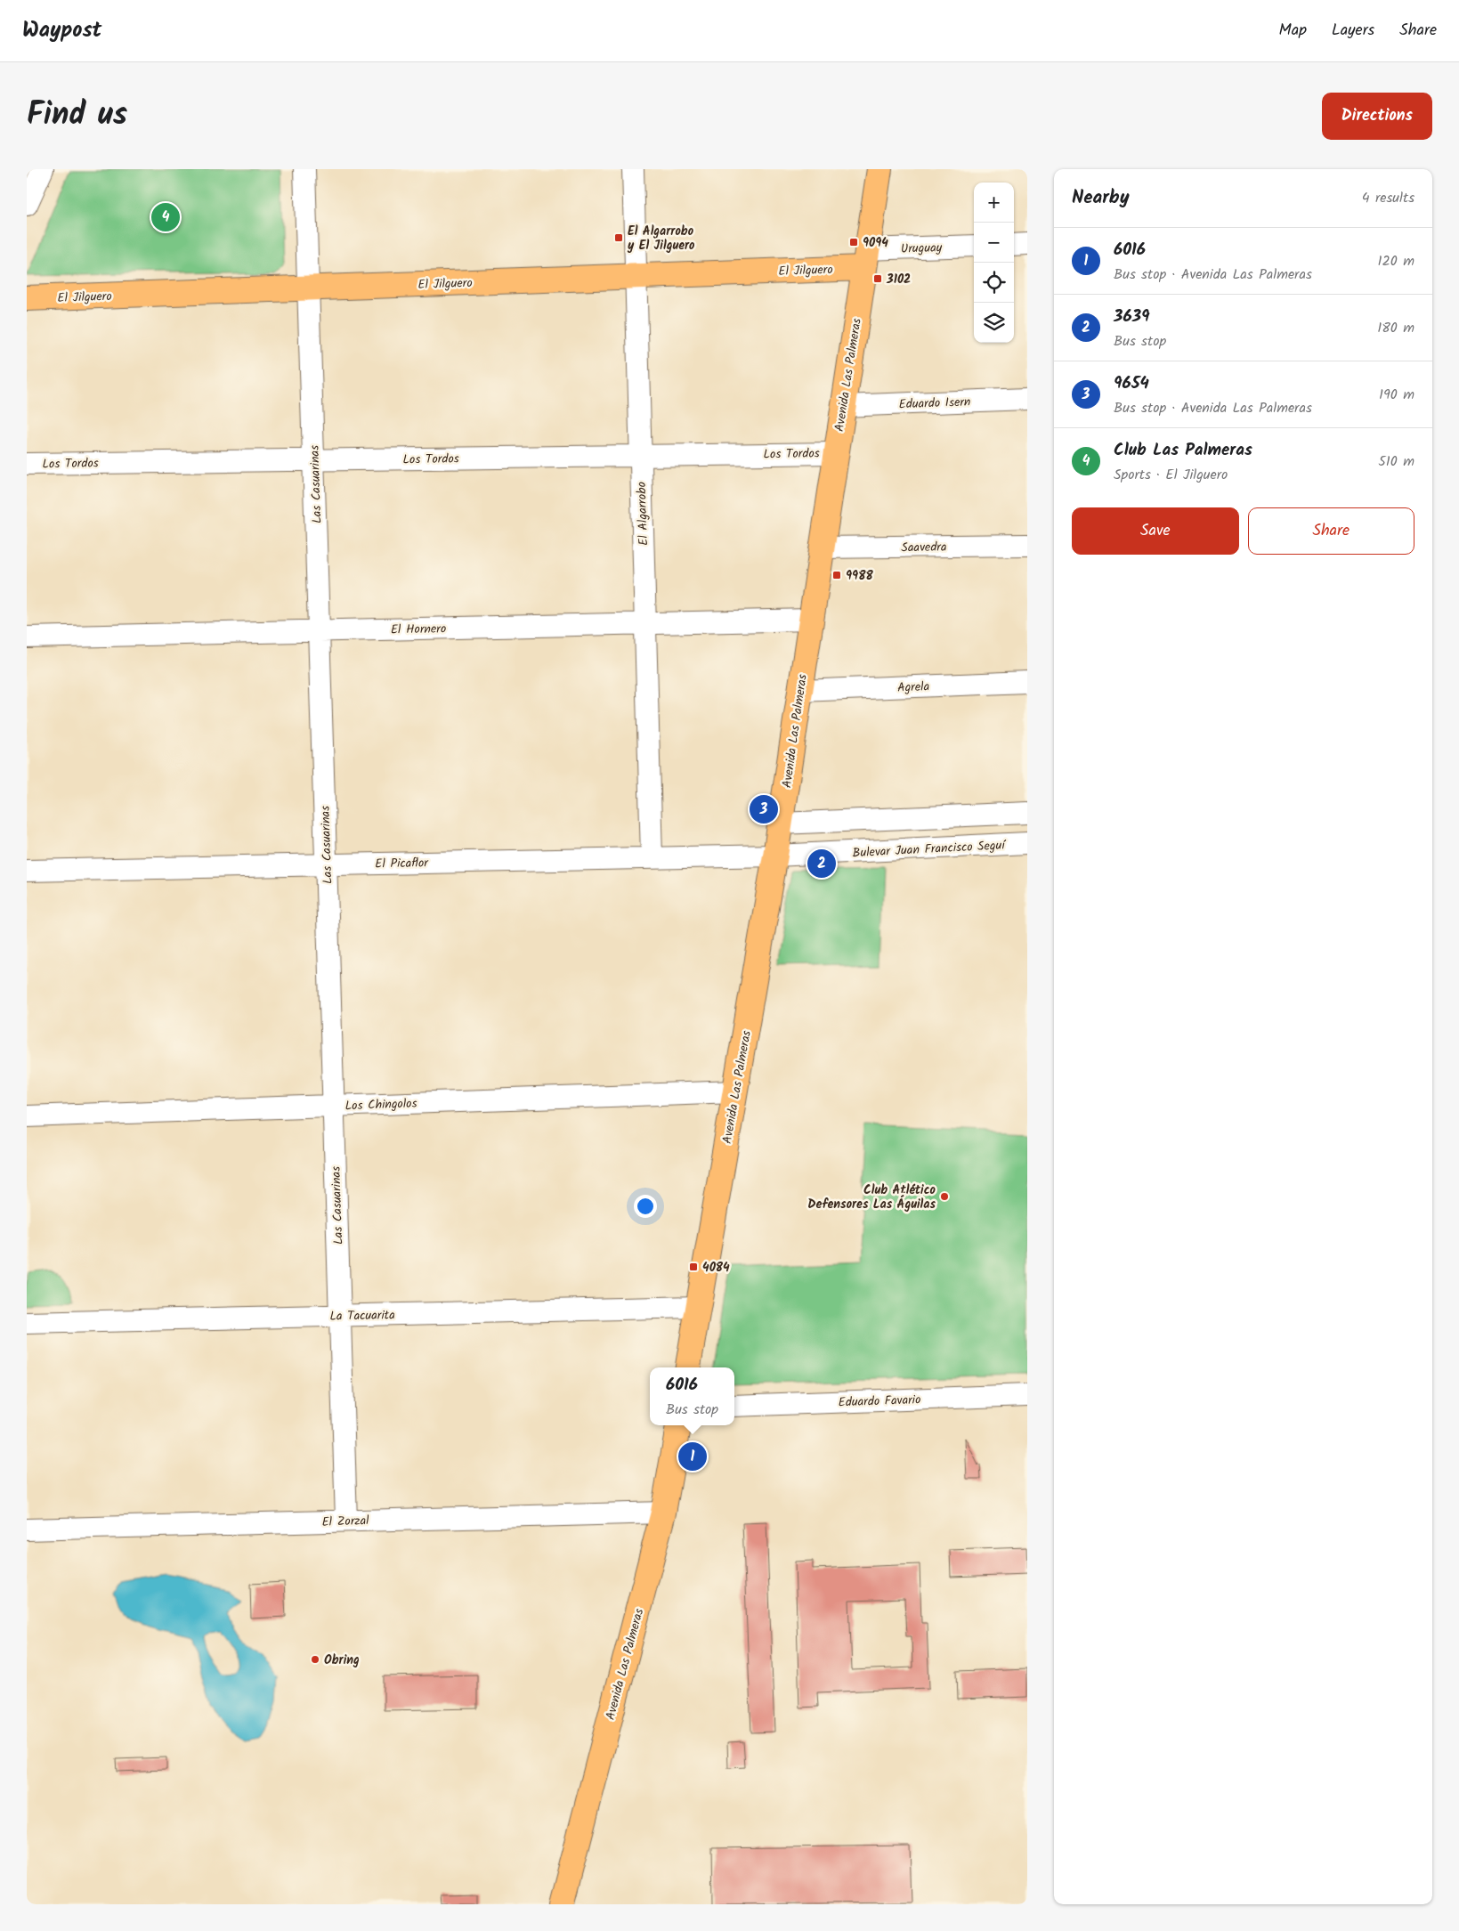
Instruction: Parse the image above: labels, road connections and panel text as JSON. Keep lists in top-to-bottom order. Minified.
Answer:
{"streets":{"main road":["El Jilguero","Avenida Las Palmeras"],"street":["Uruguay","Eduardo Isern","Los Tordos","Las Casuarinas","El Algarrobo","Saavedra","El Hornero","Agrela","Bulevar Juan Francisco Seguí","El Picaflor","Los Chingolos","La Tacuarita","Eduardo Favario","El Zorzal"]},"crossings":[["Uruguay","El Jilguero"],["Uruguay","Avenida Las Palmeras"],["El Jilguero","Avenida Las Palmeras"],["El Jilguero","Las Casuarinas"],["El Jilguero","El Algarrobo"],["Avenida Las Palmeras","Eduardo Isern"],["Avenida Las Palmeras","Los Tordos"],["Avenida Las Palmeras","Saavedra"],["Avenida Las Palmeras","El Hornero"],["Avenida Las Palmeras","Agrela"],["Avenida Las Palmeras","Bulevar Juan Francisco Seguí"],["Avenida Las Palmeras","El Picaflor"],["Avenida Las Palmeras","Los Chingolos"],["Avenida Las Palmeras","La Tacuarita"],["Avenida Las Palmeras","El Zorzal"],["Los Tordos","Las Casuarinas"],["Los Tordos","El Algarrobo"],["Las Casuarinas","El Hornero"],["Las Casuarinas","El Picaflor"],["Las Casuarinas","Los Chingolos"],["Las Casuarinas","La Tacuarita"],["Las Casuarinas","El Zorzal"],["El Algarrobo","El Hornero"],["El Algarrobo","El Picaflor"],["Bulevar Juan Francisco Seguí","El Picaflor"]],"places":{"transit":["El Algarrobo y El Jilguero","9094","3102","9988","4084"],"other":["Club Atlético Defensores Las Águilas","Obring"]},"page":{"header":"Waypost","nav":["Map","Layers","Share"],"title":"Find us","buttons":["Directions",["Save","Share"]],"heading":["Nearby","4 results"],"map_buttons":["+","−"],"pins":["4","3","2","1"],"list":[{"mark":"1","name":"6016","note":"Bus stop · Avenida Las Palmeras","value":"120 m"},{"mark":"2","name":"3639","note":"Bus stop","value":"180 m"},{"mark":"3","name":"9654","note":"Bus stop · Avenida Las Palmeras","value":"190 m"},{"mark":"4","name":"Club Las Palmeras","note":"Sports · El Jilguero","value":"510 m"}],"popup":["6016","Bus stop"]}}
